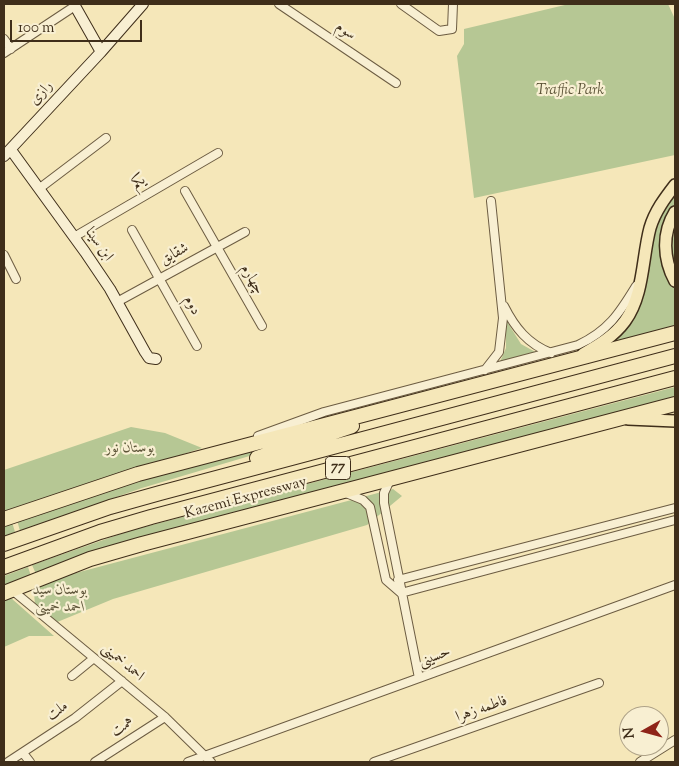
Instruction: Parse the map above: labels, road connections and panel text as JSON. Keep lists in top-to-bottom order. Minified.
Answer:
{"streets":{"highway":["77","Kazemi Expressway"],"street":["سوم","رازی","یکم","ابن سینا","شقایق","چهارم","دوم","حسینی","احمد خمینی","فاطمه زهرا","ملت","همت"]},"crossings":[["رازی","ابن سینا"],["یکم","ابن سینا"],["ابن سینا","شقایق"],["شقایق","چهارم"],["شقایق","دوم"],["Kazemi Expressway","احمد خمینی"],["حسینی","احمد خمینی"],["احمد خمینی","ملت"],["احمد خمینی","همت"]],"parks":["Traffic Park","بوستان نور","بوستان سید احمد خمینی"],"scale_bar":"100 m","north":"left"}
